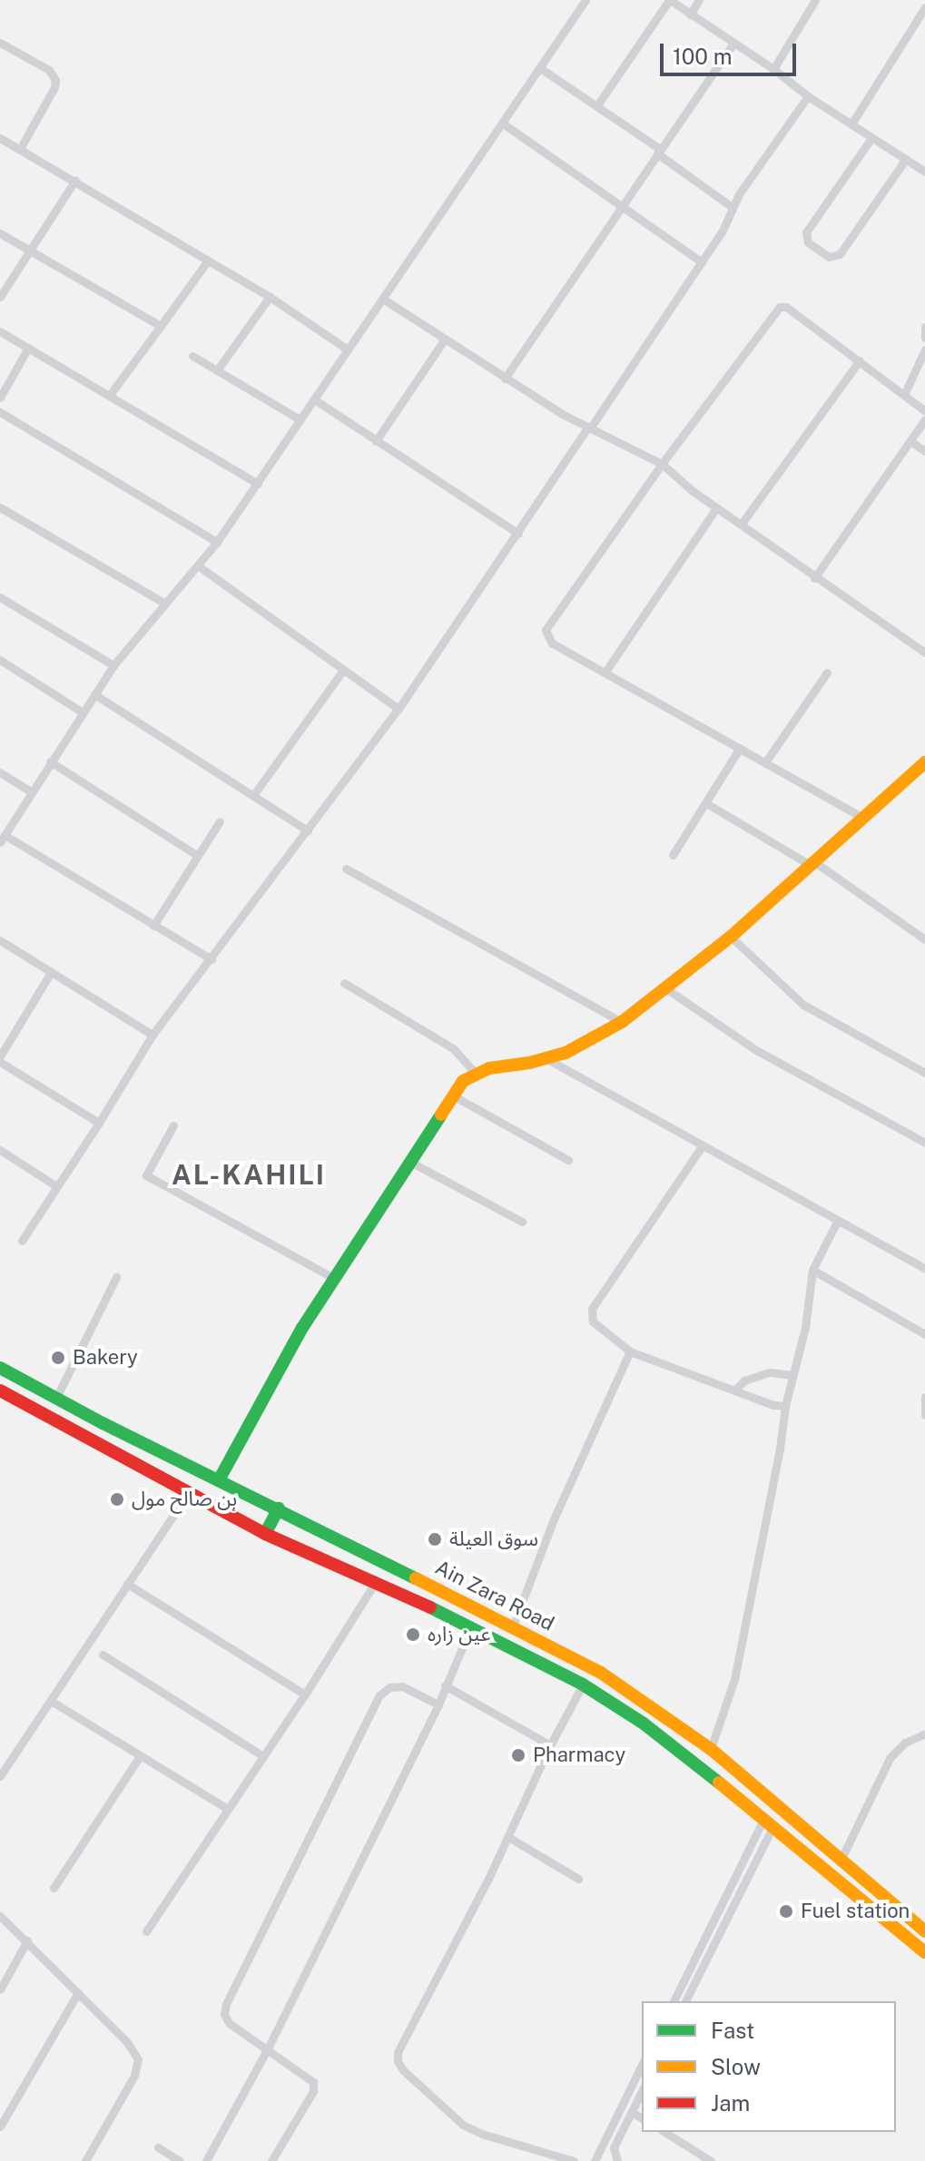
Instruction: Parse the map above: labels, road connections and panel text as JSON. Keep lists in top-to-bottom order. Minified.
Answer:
{"streets":{"main road":["Ain Zara Road"]},"districts":["AL-KAHILI"],"places":["Bakery","بن صالح مول","سوق العيلة","عين زاره","Pharmacy","Fuel station"],"legend":["Fast","Slow","Jam"],"scale_bar":"100 m"}
